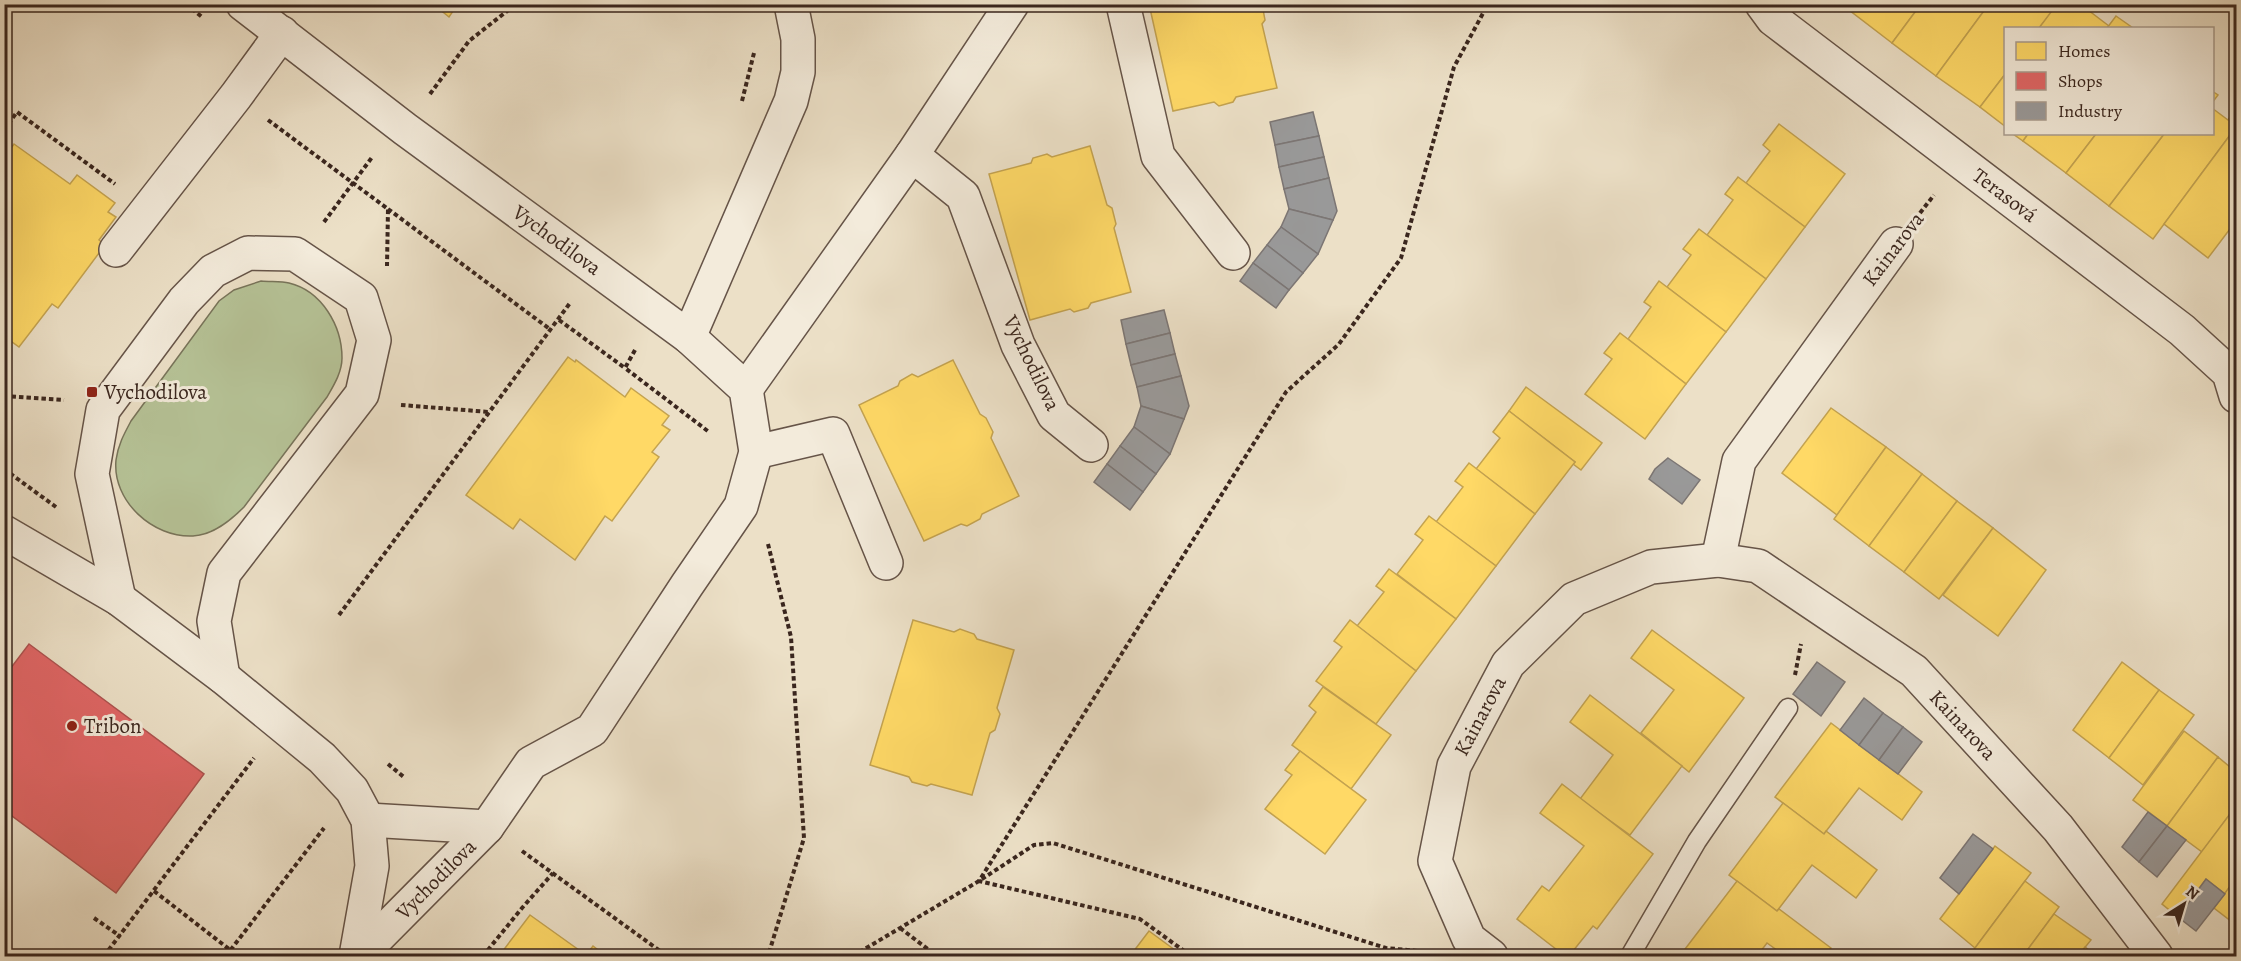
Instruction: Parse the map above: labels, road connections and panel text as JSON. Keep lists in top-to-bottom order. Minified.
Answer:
{"streets":{"street":["Terasová","Vychodilova","Kainarova"]},"crossings":[["Terasová","Kainarova"]],"places":{"transit":["Vychodilova"],"other":["Tribon"]},"legend":["Homes","Shops","Industry"],"north":"top right"}
